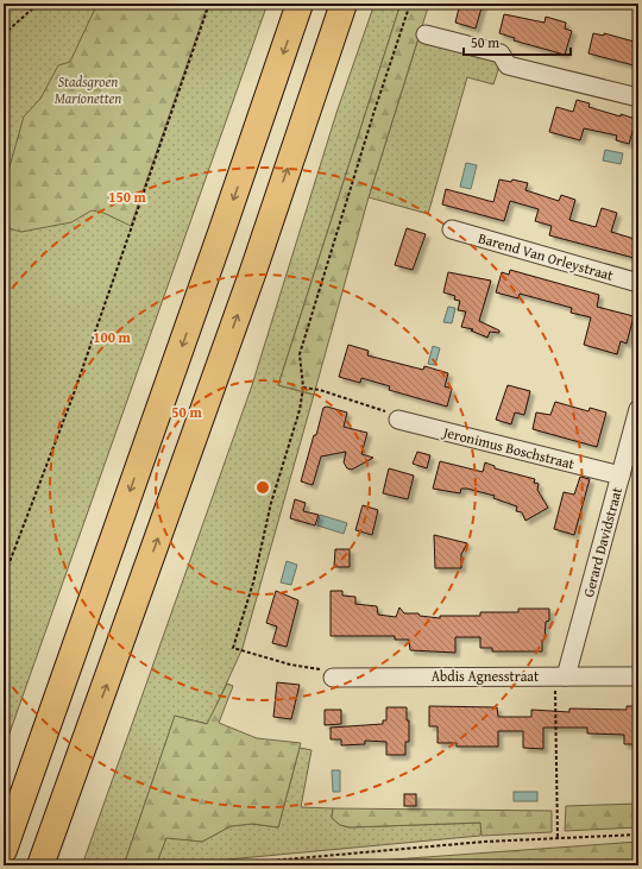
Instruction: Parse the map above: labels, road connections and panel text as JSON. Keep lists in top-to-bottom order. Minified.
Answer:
{"streets":{"street":["Barend Van Orleystraat","Jeronimus Boschstraat","Gerard Davidstraat","Abdis Agnesstraat"]},"crossings":[["Jeronimus Boschstraat","Gerard Davidstraat"],["Gerard Davidstraat","Abdis Agnesstraat"]],"parks":["Stadsgroen Marionetten"],"scale_bar":"50 m","rings":["150 m","100 m","50 m"]}
